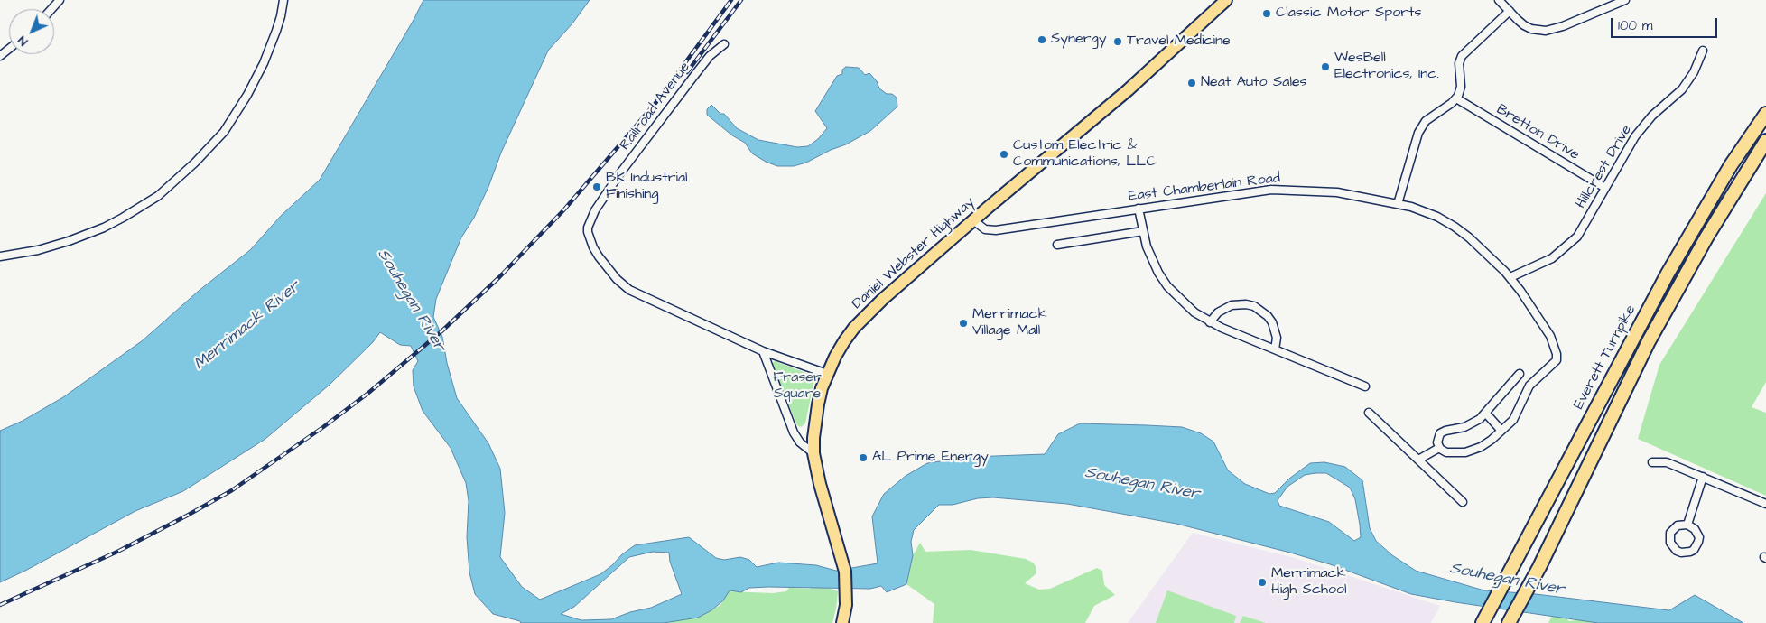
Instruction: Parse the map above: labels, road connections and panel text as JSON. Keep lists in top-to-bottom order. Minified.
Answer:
{"streets":{"highway":["Everett Turnpike"],"main road":["Daniel Webster Highway"],"street":["Railroad Avenue","Bretton Drive","Hillcrest Drive","East Chamberlain Road"]},"crossings":[["Railroad Avenue","Daniel Webster Highway"],["Bretton Drive","Hillcrest Drive"],["Hillcrest Drive","East Chamberlain Road"],["East Chamberlain Road","Daniel Webster Highway"]],"water":["Souhegan River","Merrimack River"],"parks":["Fraser Square"],"places":["Classic Motor Sports","Synergy","Travel Medicine","WesBell Electronics, Inc.","Neat Auto Sales","Custom Electric & Communications, LLC","BK Industrial Finishing","Merrimack Village Mall","AL Prime Energy","Merrimack High School"],"scale_bar":"100 m","north":"bottom left"}
